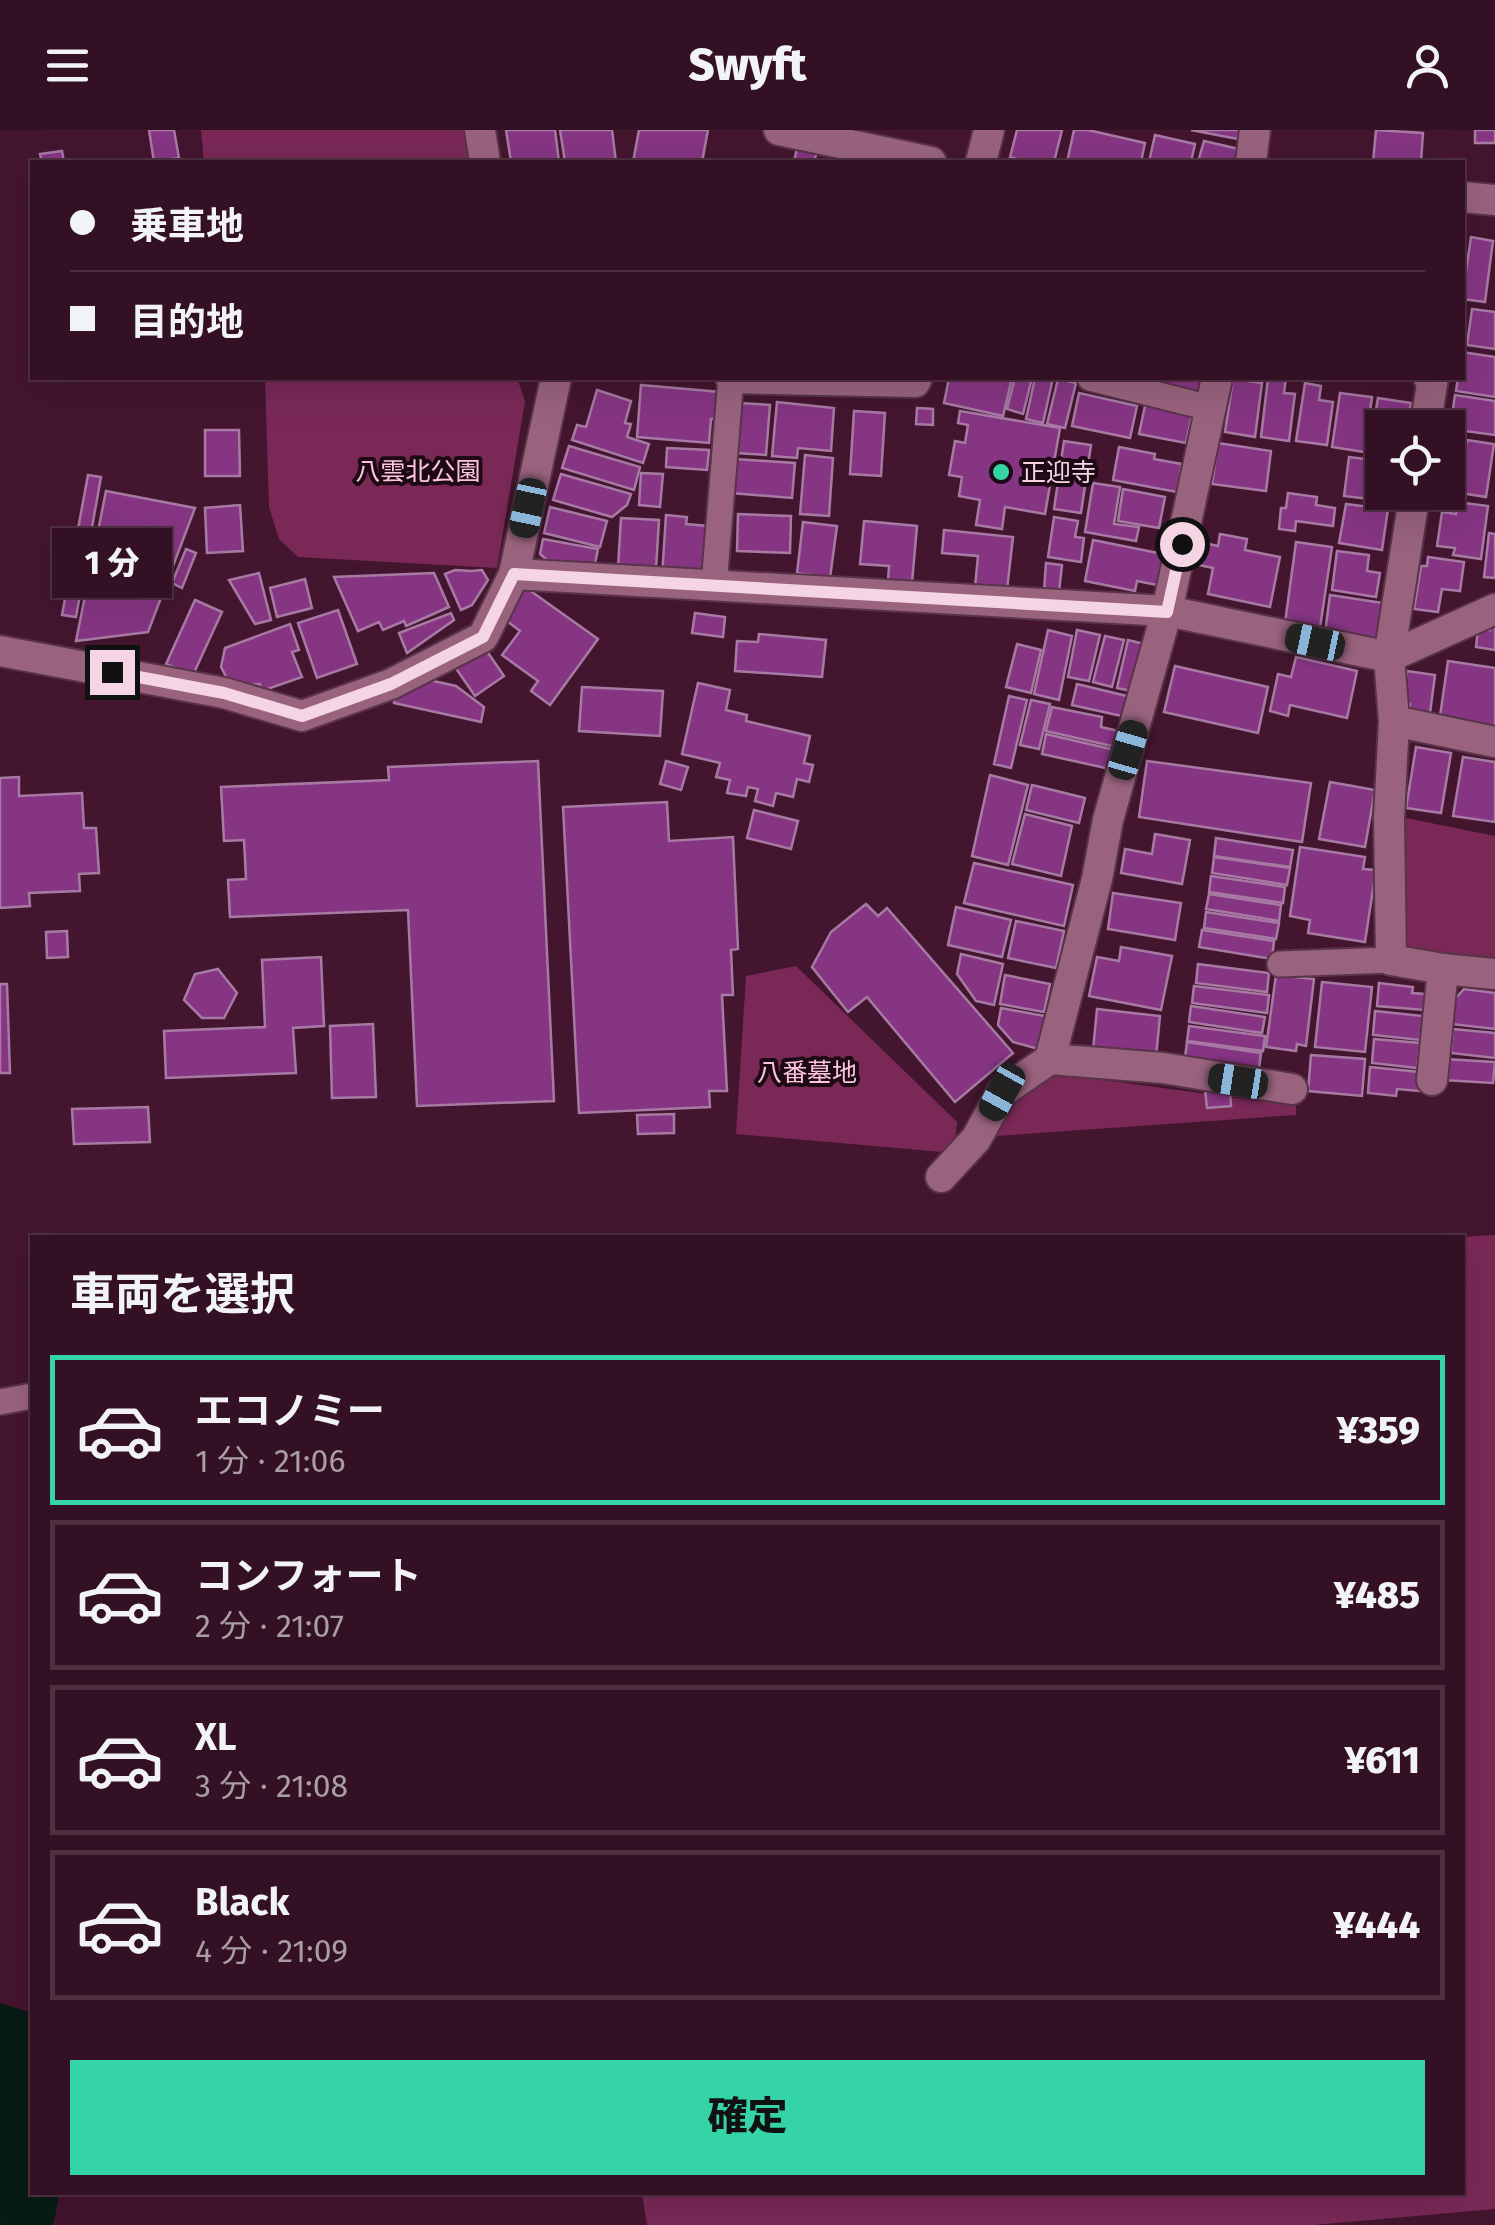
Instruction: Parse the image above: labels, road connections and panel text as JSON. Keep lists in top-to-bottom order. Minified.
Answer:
{"parks":["八雲北公園","八番墓地"],"places":["正迎寺"],"page":{"header":"Swyft","banner":["乗車地","目的地"],"bubble":"1 分","heading":"車両を選択","list":[{"name":"エコノミー","note":"1 分 · 21:06","value":"¥359"},{"name":"コンフォート","note":"2 分 · 21:07","value":"¥485"},{"name":"XL","note":"3 分 · 21:08","value":"¥611"},{"name":"Black","note":"4 分 · 21:09","value":"¥444"}],"buttons":"確定"}}
